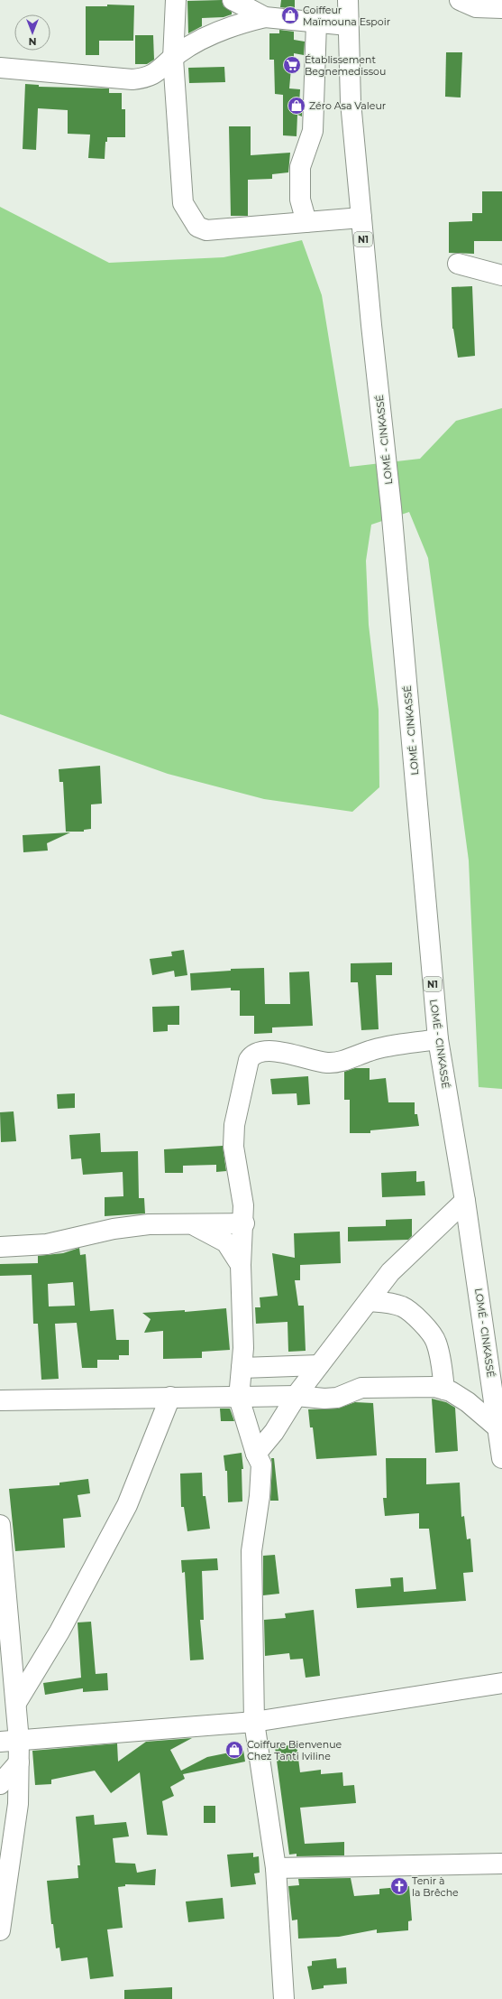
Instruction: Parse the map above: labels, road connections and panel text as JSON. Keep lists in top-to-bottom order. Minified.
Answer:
{"streets":{"main road":["N1","LOMÉ - CINKASSÉ"]},"places":{"shop":["Coiffeur Maïmouna Espoir","Zéro Asa Valeur","Coiffure Bienvenue Chez Tanti Iviline"],"supermarket":["Établissement Begnemedissou"],"church":["Tenir à la Brêche"]},"north":"bottom"}
